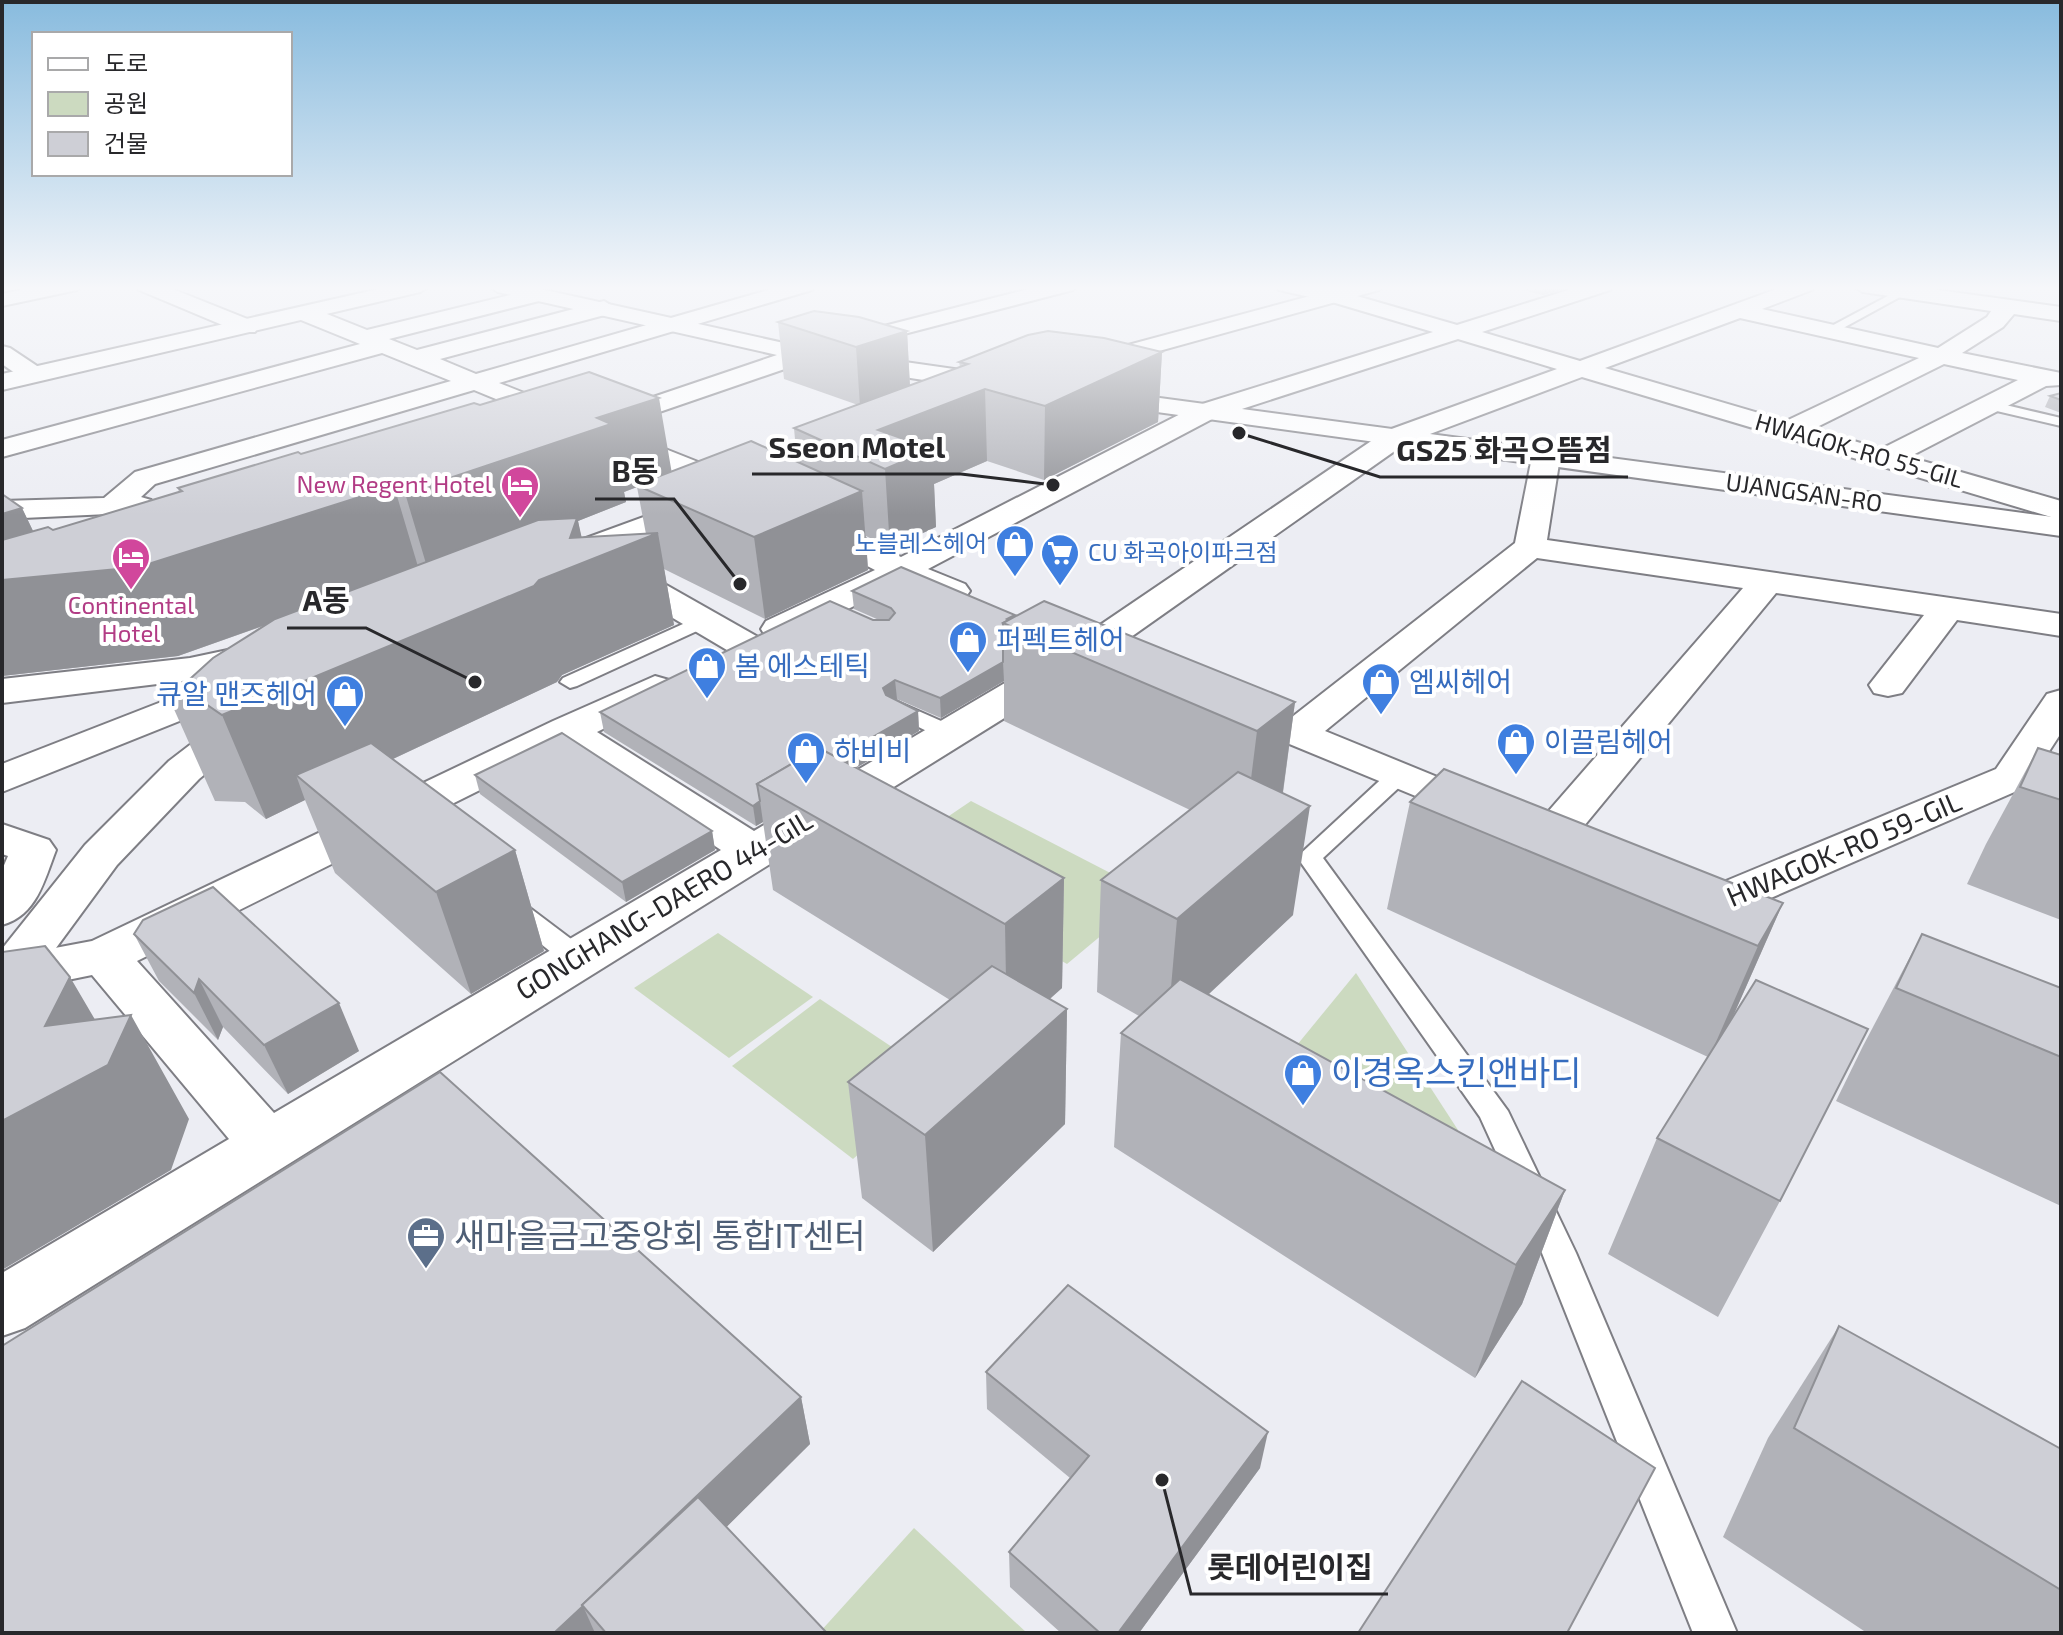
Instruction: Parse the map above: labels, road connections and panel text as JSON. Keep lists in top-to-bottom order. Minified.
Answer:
{"streets":{"street":["HWAGOK-RO 55-GIL","UJANGSAN-RO","HWAGOK-RO 59-GIL","GONGHANG-DAERO 44-GIL"]},"crossings":[["UJANGSAN-RO","GONGHANG-DAERO 44-GIL"]],"places":{"other":["GS25 화곡으뜸점","Sseon Motel","B동","A동","롯데어린이집"],"hotel":["New Regent Hotel","Continental Hotel"],"shop":["노블레스헤어","퍼펙트헤어","봄 에스테틱","엠씨헤어","큐알 맨즈헤어","이끌림헤어","하비비","이경옥스킨앤바디"],"supermarket":["CU 화곡아이파크점"],"office":["새마을금고중앙회 통합IT센터"]},"legend":["도로","공원","건물"]}
